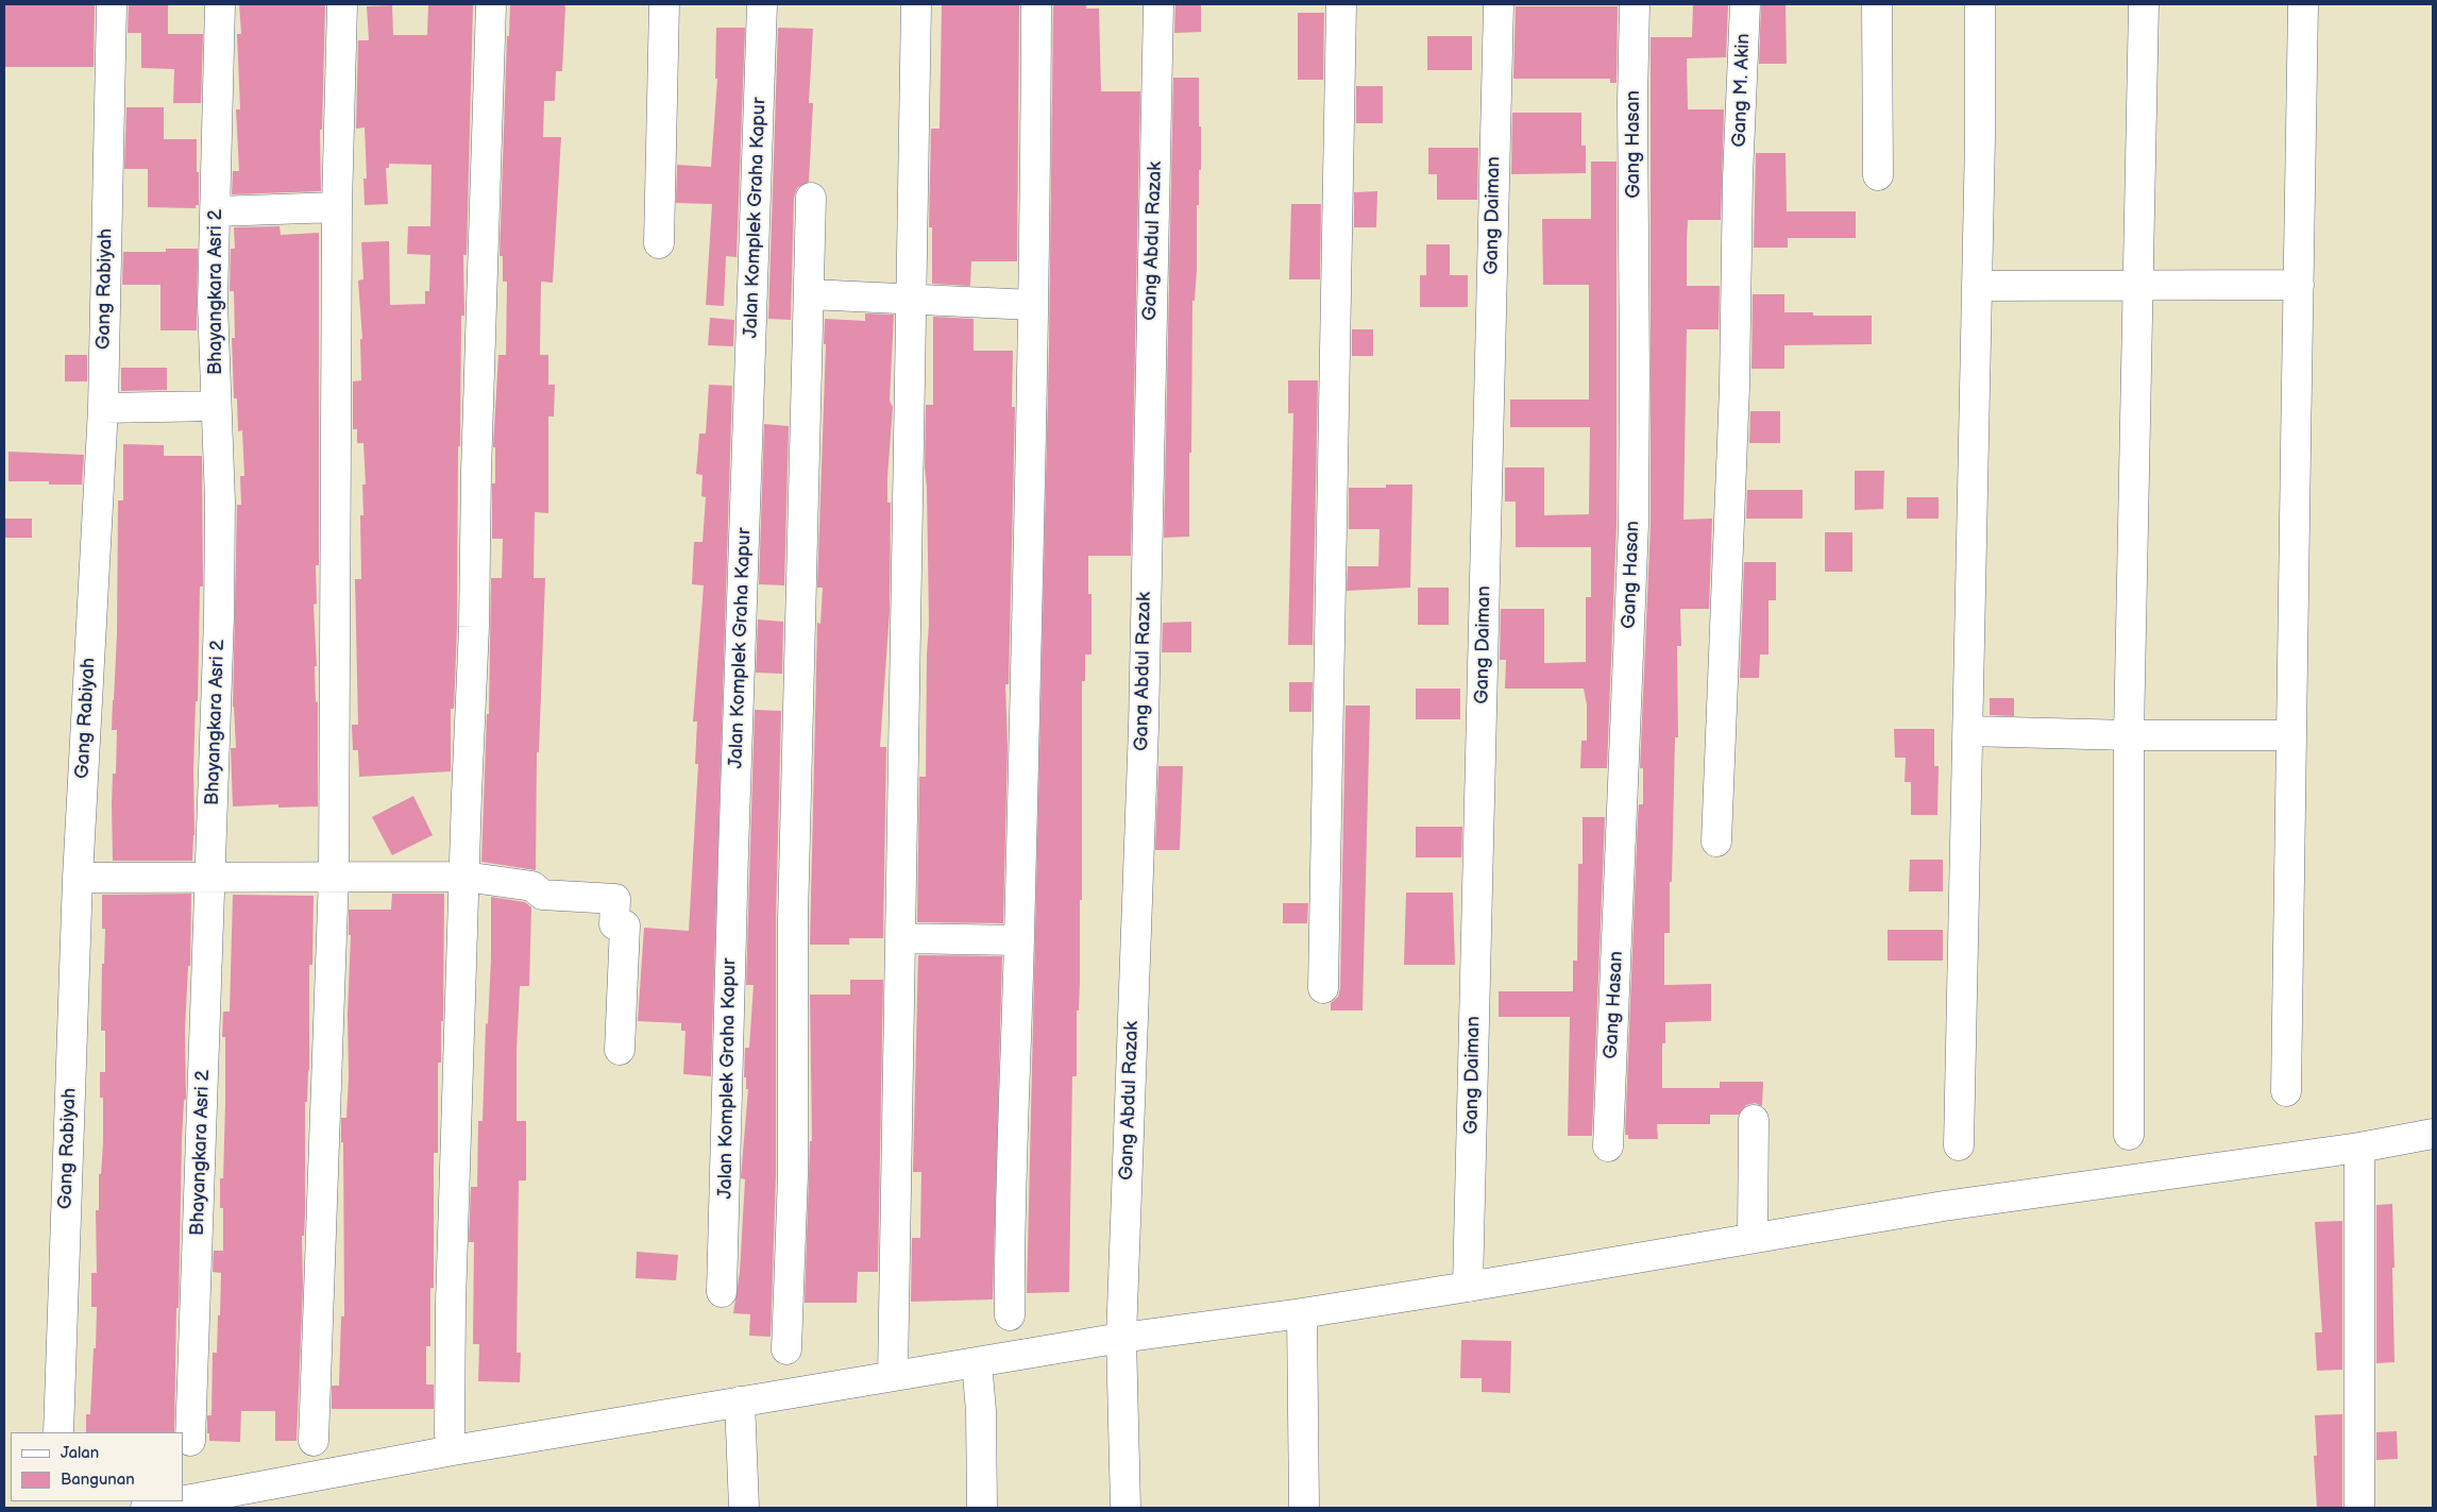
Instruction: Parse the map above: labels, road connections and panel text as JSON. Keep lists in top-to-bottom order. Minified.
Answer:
{"streets":{"street":["Gang M. Akin","Gang Hasan","Gang Daiman","Jalan Komplek Graha Kapur","Gang Abdul Razak","Gang Rabiyah","Bhayangkara Asri 2"]},"legend":["Jalan","Bangunan"]}
